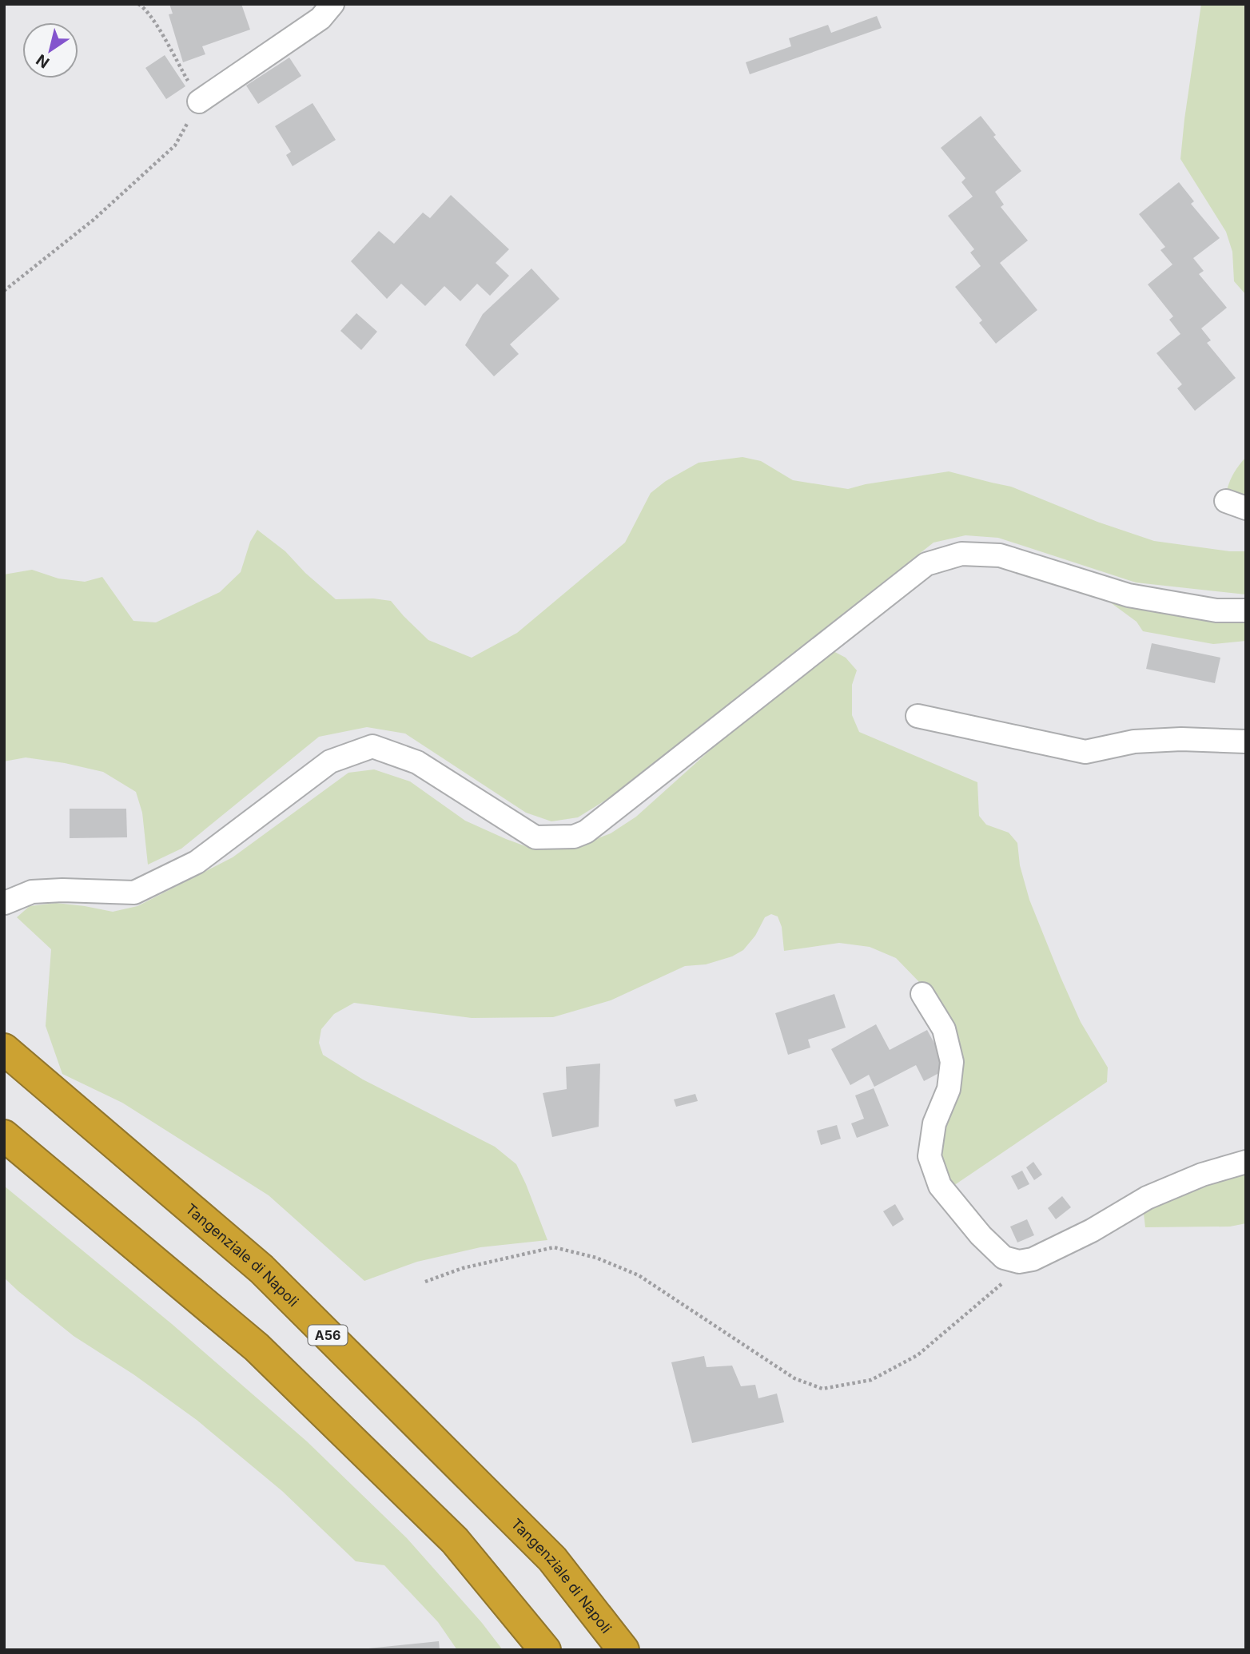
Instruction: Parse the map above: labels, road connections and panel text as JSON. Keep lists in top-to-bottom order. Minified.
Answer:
{"streets":{"highway":["Tangenziale di Napoli","A56"]},"north":"bottom left"}
